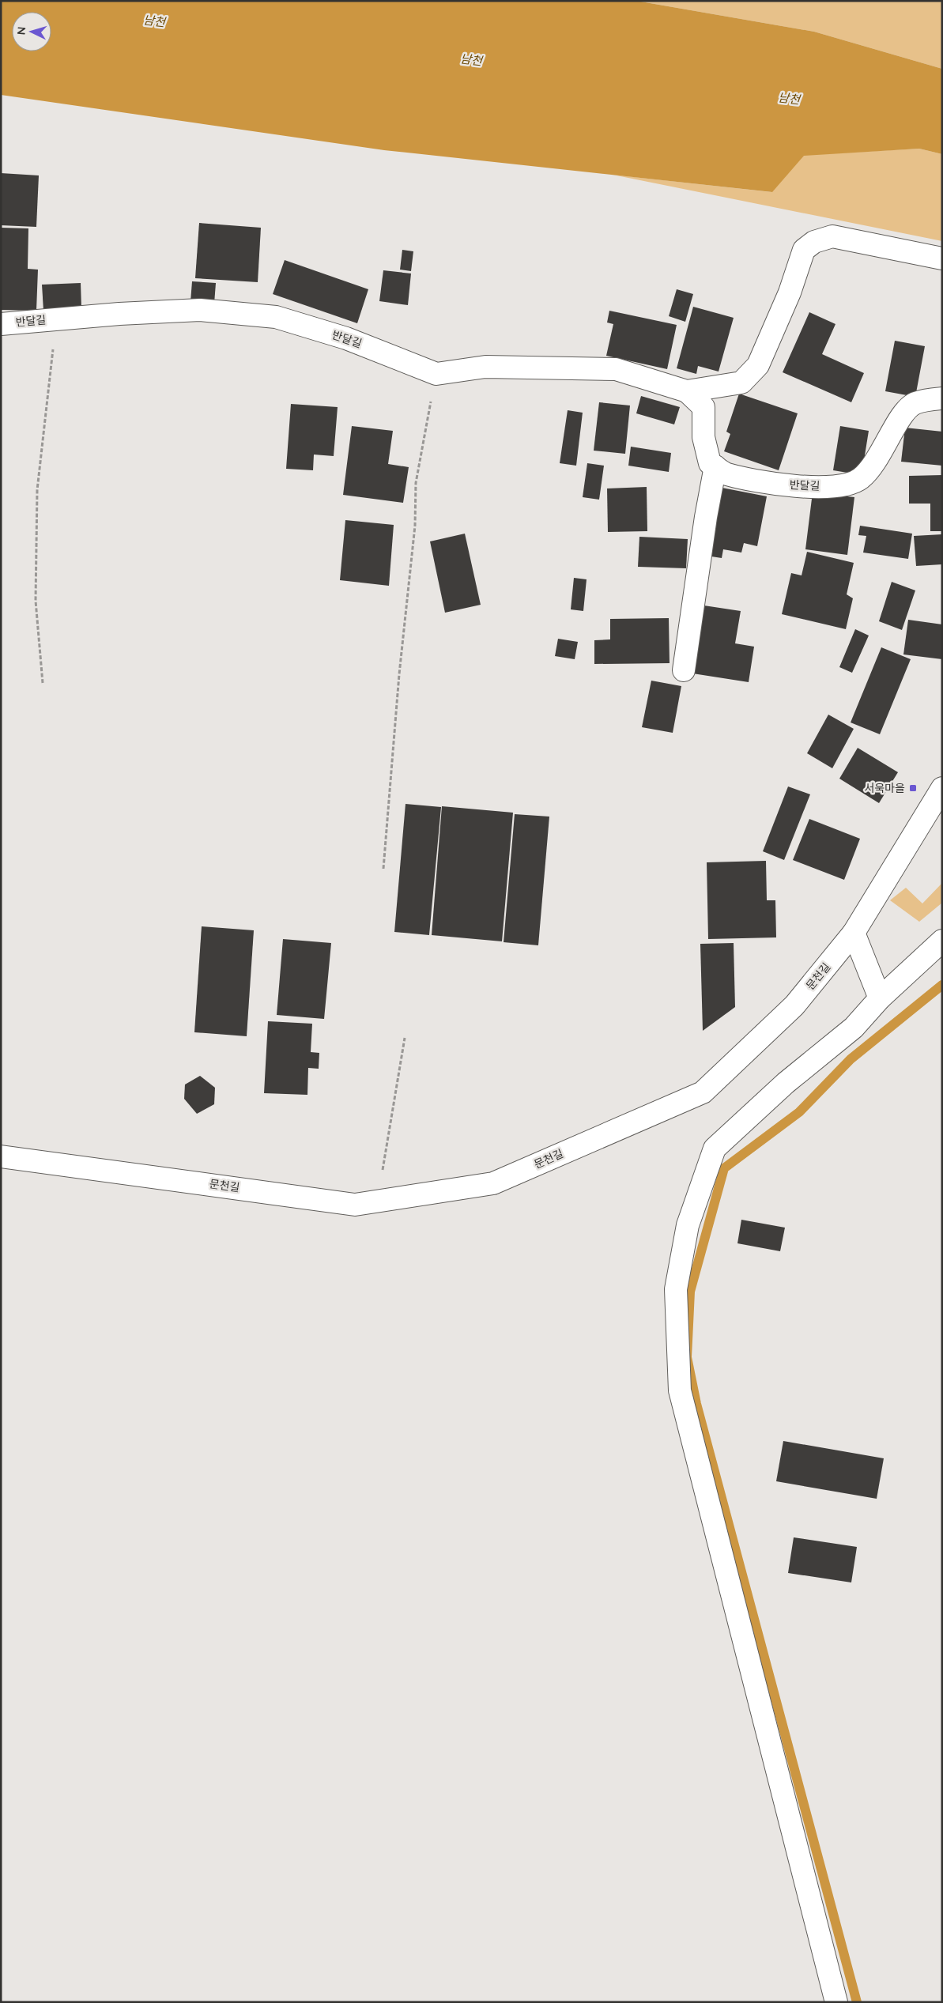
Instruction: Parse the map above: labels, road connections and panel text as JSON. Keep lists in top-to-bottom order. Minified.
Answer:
{"streets":{"street":["반달길","문천길"]},"water":["남천"],"places":{"transit":["서욱마을"]},"north":"left"}
